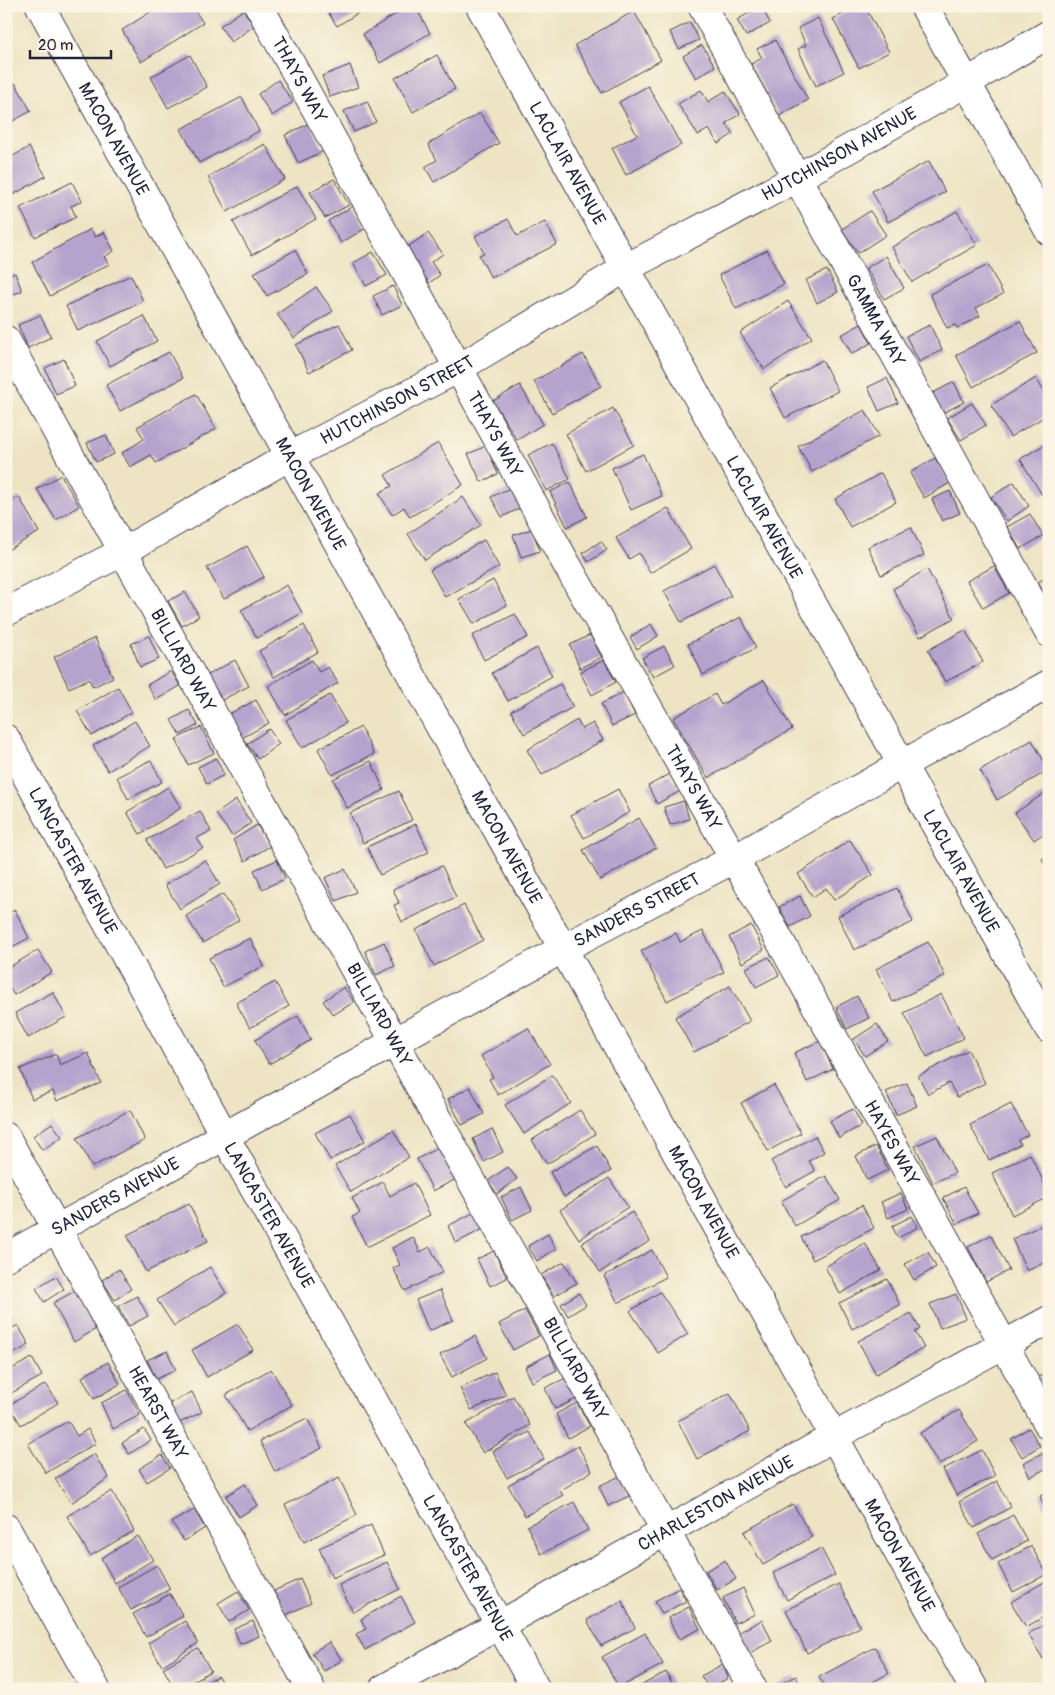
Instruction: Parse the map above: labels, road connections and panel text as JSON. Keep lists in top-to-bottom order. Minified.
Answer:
{"streets":{"street":["THAYS WAY","MACON AVENUE","HUTCHINSON AVENUE","LACLAIR AVENUE","GAMMA WAY","HUTCHINSON STREET","BILLIARD WAY","LANCASTER AVENUE","SANDERS STREET","HAYES WAY","SANDERS AVENUE","HEARST WAY","CHARLESTON AVENUE"]},"crossings":[["THAYS WAY","HUTCHINSON STREET"],["THAYS WAY","SANDERS STREET"],["THAYS WAY","HAYES WAY"],["MACON AVENUE","HUTCHINSON STREET"],["MACON AVENUE","SANDERS STREET"],["MACON AVENUE","CHARLESTON AVENUE"],["HUTCHINSON AVENUE","LACLAIR AVENUE"],["HUTCHINSON AVENUE","GAMMA WAY"],["HUTCHINSON AVENUE","HUTCHINSON STREET"],["LACLAIR AVENUE","HUTCHINSON STREET"],["LACLAIR AVENUE","SANDERS STREET"],["HUTCHINSON STREET","BILLIARD WAY"],["BILLIARD WAY","SANDERS STREET"],["BILLIARD WAY","CHARLESTON AVENUE"],["LANCASTER AVENUE","SANDERS STREET"],["LANCASTER AVENUE","SANDERS AVENUE"],["LANCASTER AVENUE","CHARLESTON AVENUE"],["SANDERS STREET","HAYES WAY"],["SANDERS STREET","SANDERS AVENUE"],["HAYES WAY","CHARLESTON AVENUE"],["SANDERS AVENUE","HEARST WAY"]],"scale_bar":"20 m"}
